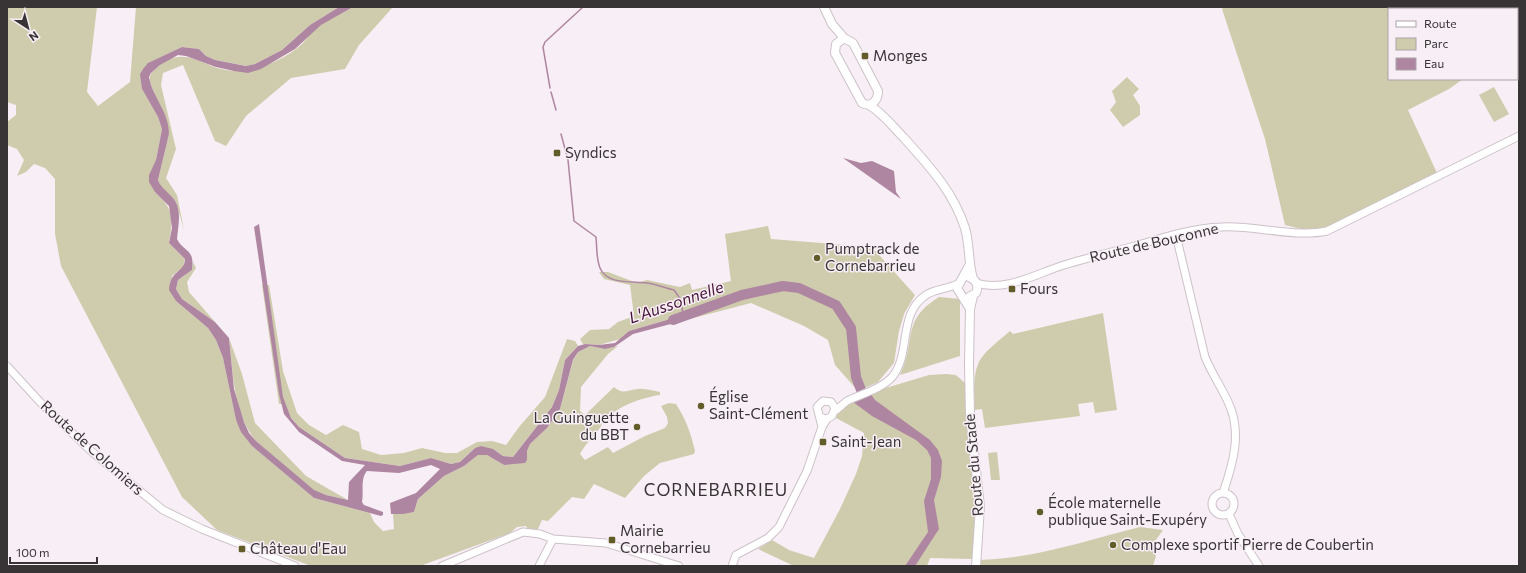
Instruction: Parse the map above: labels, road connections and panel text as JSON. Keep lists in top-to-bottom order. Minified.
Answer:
{"streets":{"main road":["Route du Stade"],"street":["Route de Bouconne","Route de Colomiers"]},"crossings":[["Route de Bouconne","Route du Stade"]],"districts":["CORNEBARRIEU"],"water":["L'Aussonnelle"],"places":{"transit":["Monges","Syndics","Fours","Saint-Jean","Mairie Cornebarrieu","Château d'Eau"],"other":["Pumptrack de Cornebarrieu","Église Saint-Clément","La Guinguette du BBT","École maternelle publique Saint-Exupéry","Complexe sportif Pierre de Coubertin"]},"legend":["Route","Parc","Eau"],"scale_bar":"100 m","north":"bottom right"}
